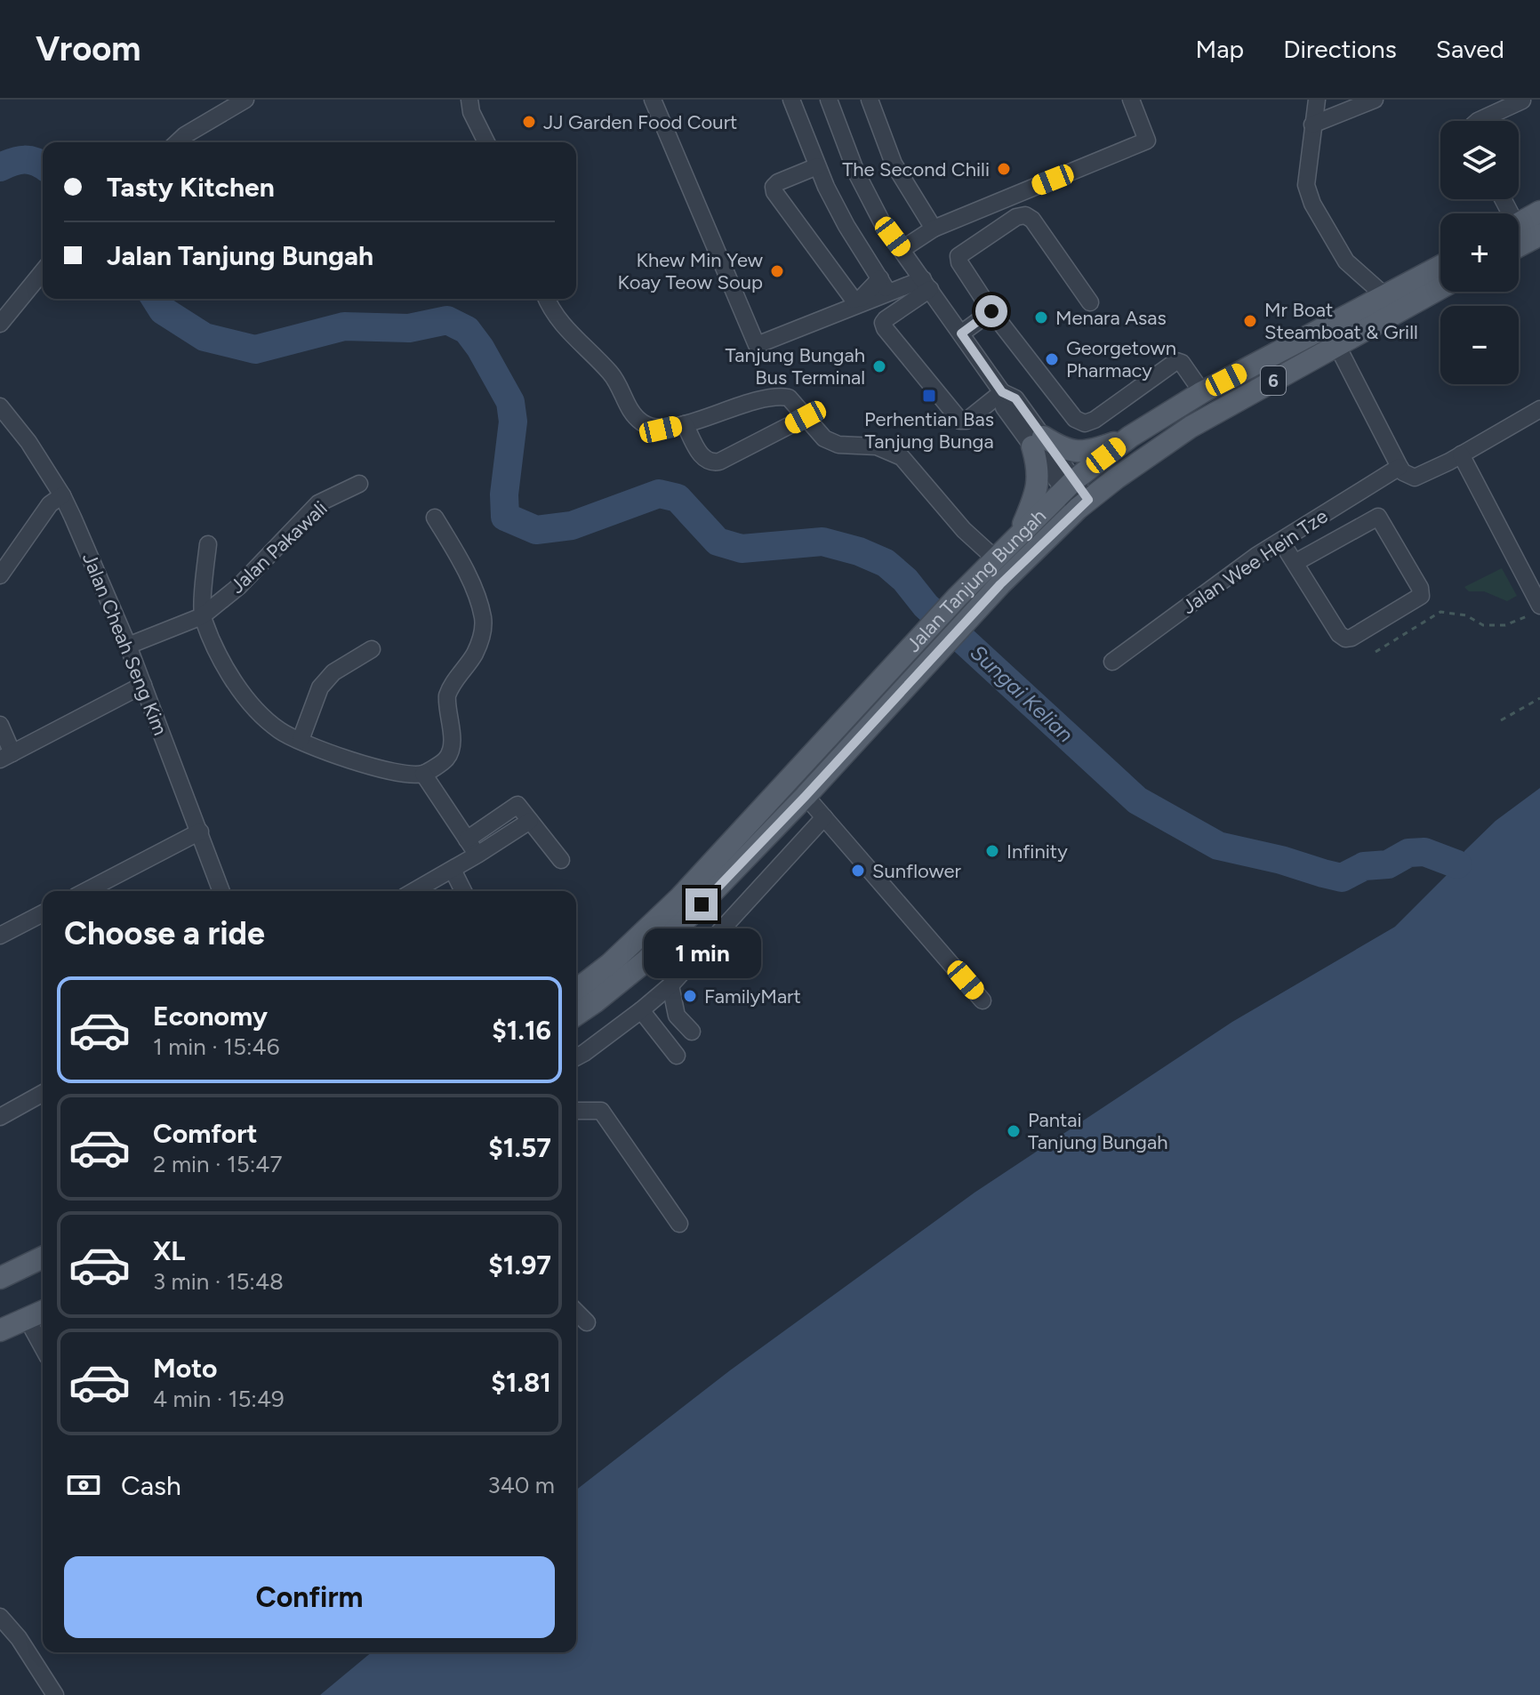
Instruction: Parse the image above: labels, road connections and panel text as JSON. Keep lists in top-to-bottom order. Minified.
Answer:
{"streets":{"main road":["6","Jalan Tanjung Bungah"],"street":["Jalan Pakawali","Jalan Wee Hein Tze","Jalan Cheah Seng Kim"]},"crossings":[["Jalan Pakawali","Jalan Cheah Seng Kim"]],"water":["Sungai Kelian"],"places":{"other":["JJ Garden Food Court","The Second Chili","Khew Min Yew Koay Teow Soup","Menara Asas","Mr Boat Steamboat & Grill","Georgetown Pharmacy","Tanjung Bungah Bus Terminal","Infinity","Sunflower","FamilyMart","Pantai Tanjung Bungah"],"transit":["Perhentian Bas Tanjung Bunga"]},"page":{"header":"Vroom","nav":["Map","Directions","Saved"],"map_buttons":["+","−"],"banner":["Tasty Kitchen","Jalan Tanjung Bungah"],"heading":"Choose a ride","bubble":"1 min","list":[{"name":"Economy","note":"1 min · 15:46","value":"$1.16"},{"name":"Comfort","note":"2 min · 15:47","value":"$1.57"},{"name":"XL","note":"3 min · 15:48","value":"$1.97"},{"name":"Moto","note":"4 min · 15:49","value":"$1.81"}],"pay":["Cash","340 m"],"buttons":"Confirm"}}
